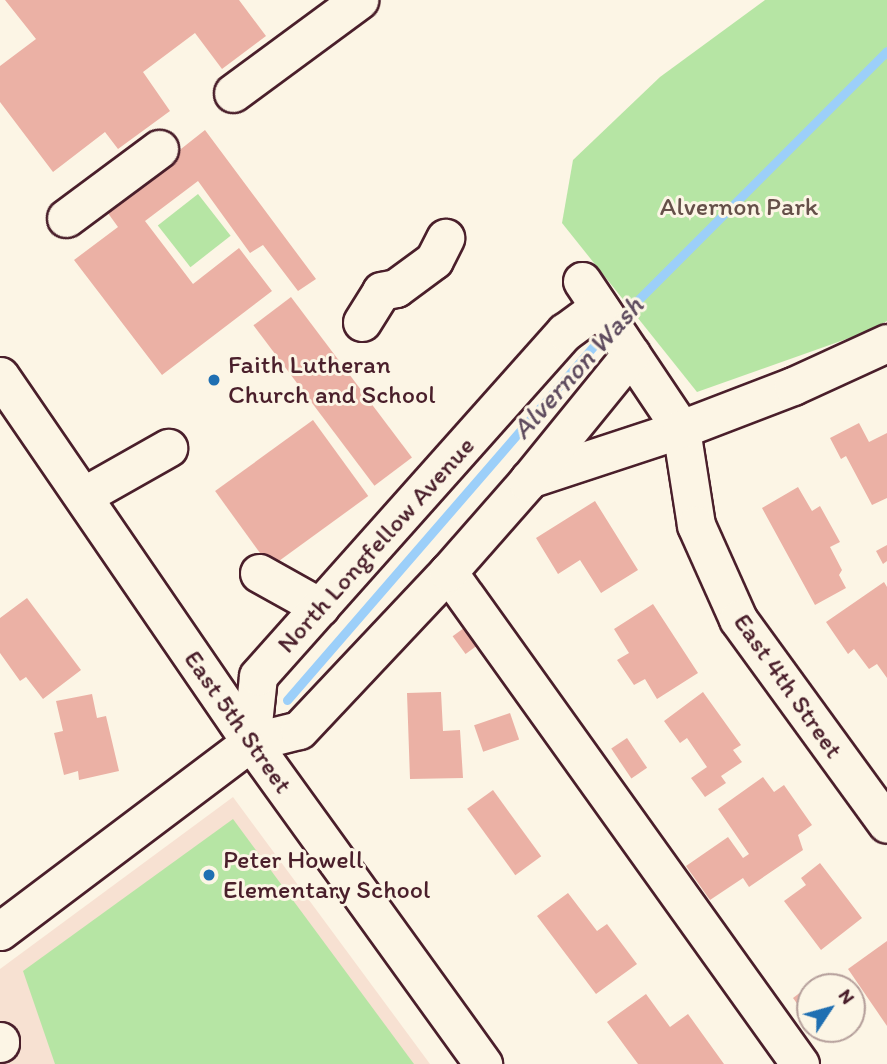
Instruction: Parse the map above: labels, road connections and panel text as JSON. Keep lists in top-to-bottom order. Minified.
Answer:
{"streets":{"street":["North Longfellow Avenue","East 4th Street","East 5th Street"]},"crossings":[["North Longfellow Avenue","East 4th Street"],["North Longfellow Avenue","East 5th Street"]],"water":["Alvernon Wash"],"parks":["Alvernon Park"],"places":["Faith Lutheran Church and School","Peter Howell Elementary School"],"north":"top right"}
